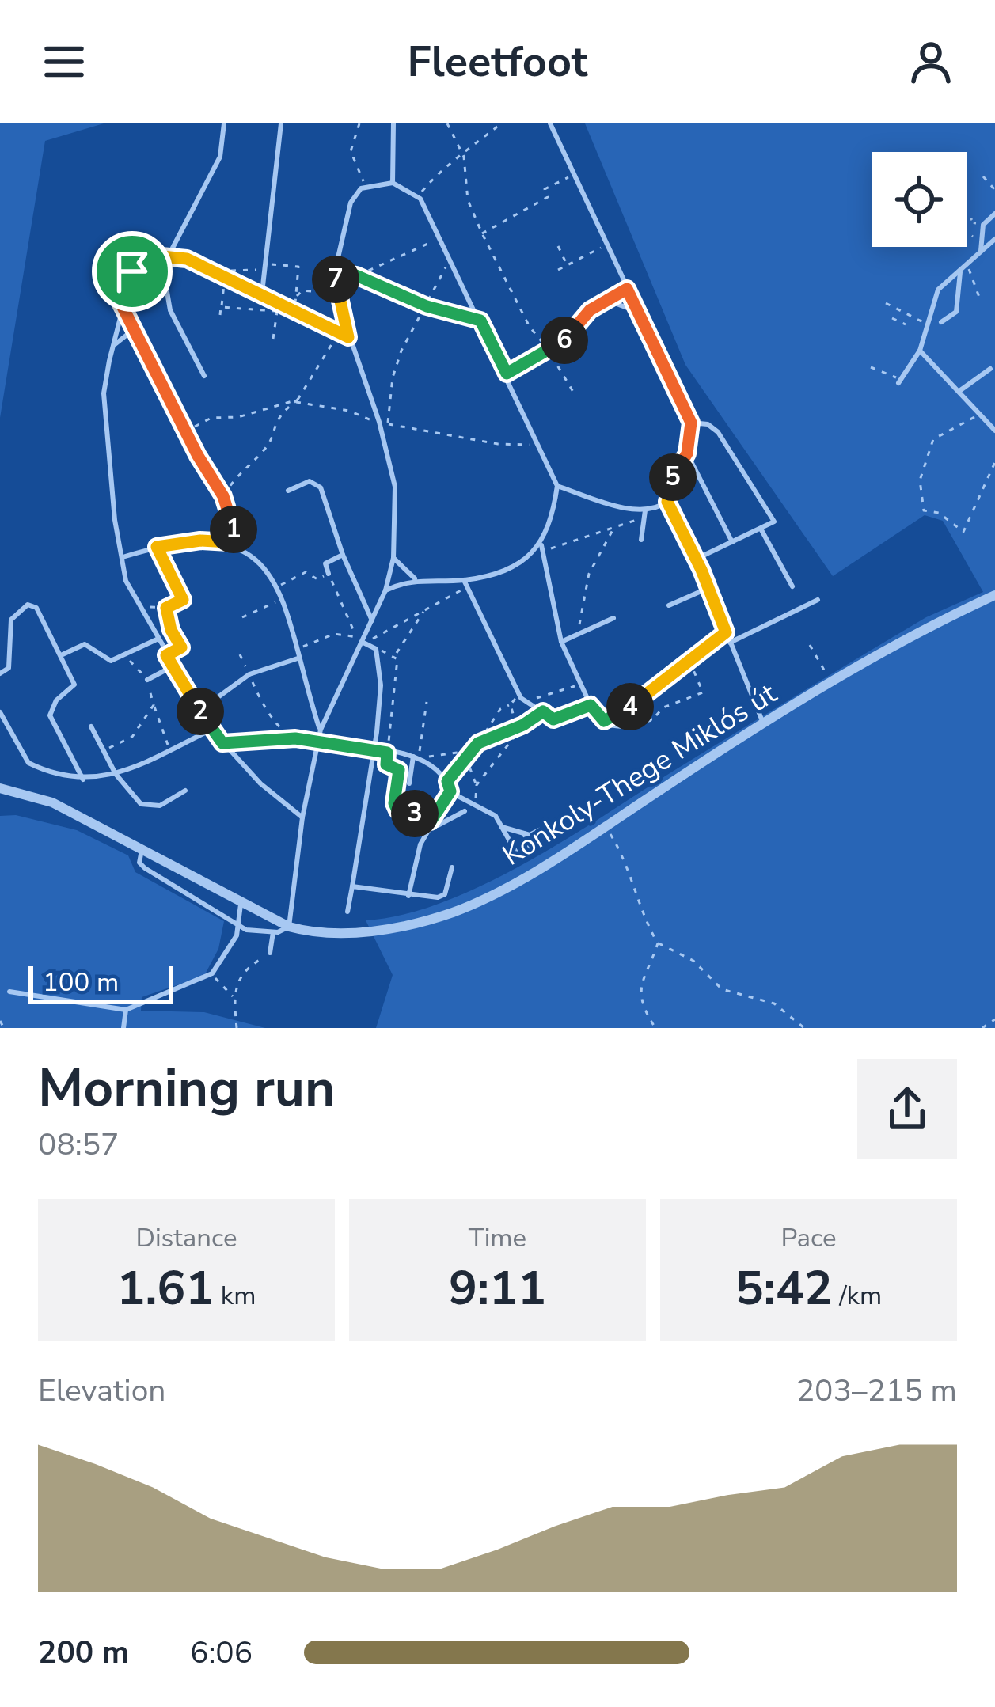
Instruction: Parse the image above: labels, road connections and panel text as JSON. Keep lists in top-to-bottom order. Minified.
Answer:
{"streets":{"street":["Konkoly-Thege Miklós út"]},"scale_bar":"100 m","page":{"header":"Fleetfoot","pins":["7","6","5","1","4","2","3"],"scale":"100 m","heading":["Morning run","08:57"],"stats":[["Distance","1.61 km"],["Time","9:11"],["Pace","5:42 /km"]],"chart":["Elevation","203–215 m"],"list":[{"name":"200 m","note":"6:06"}]}}
